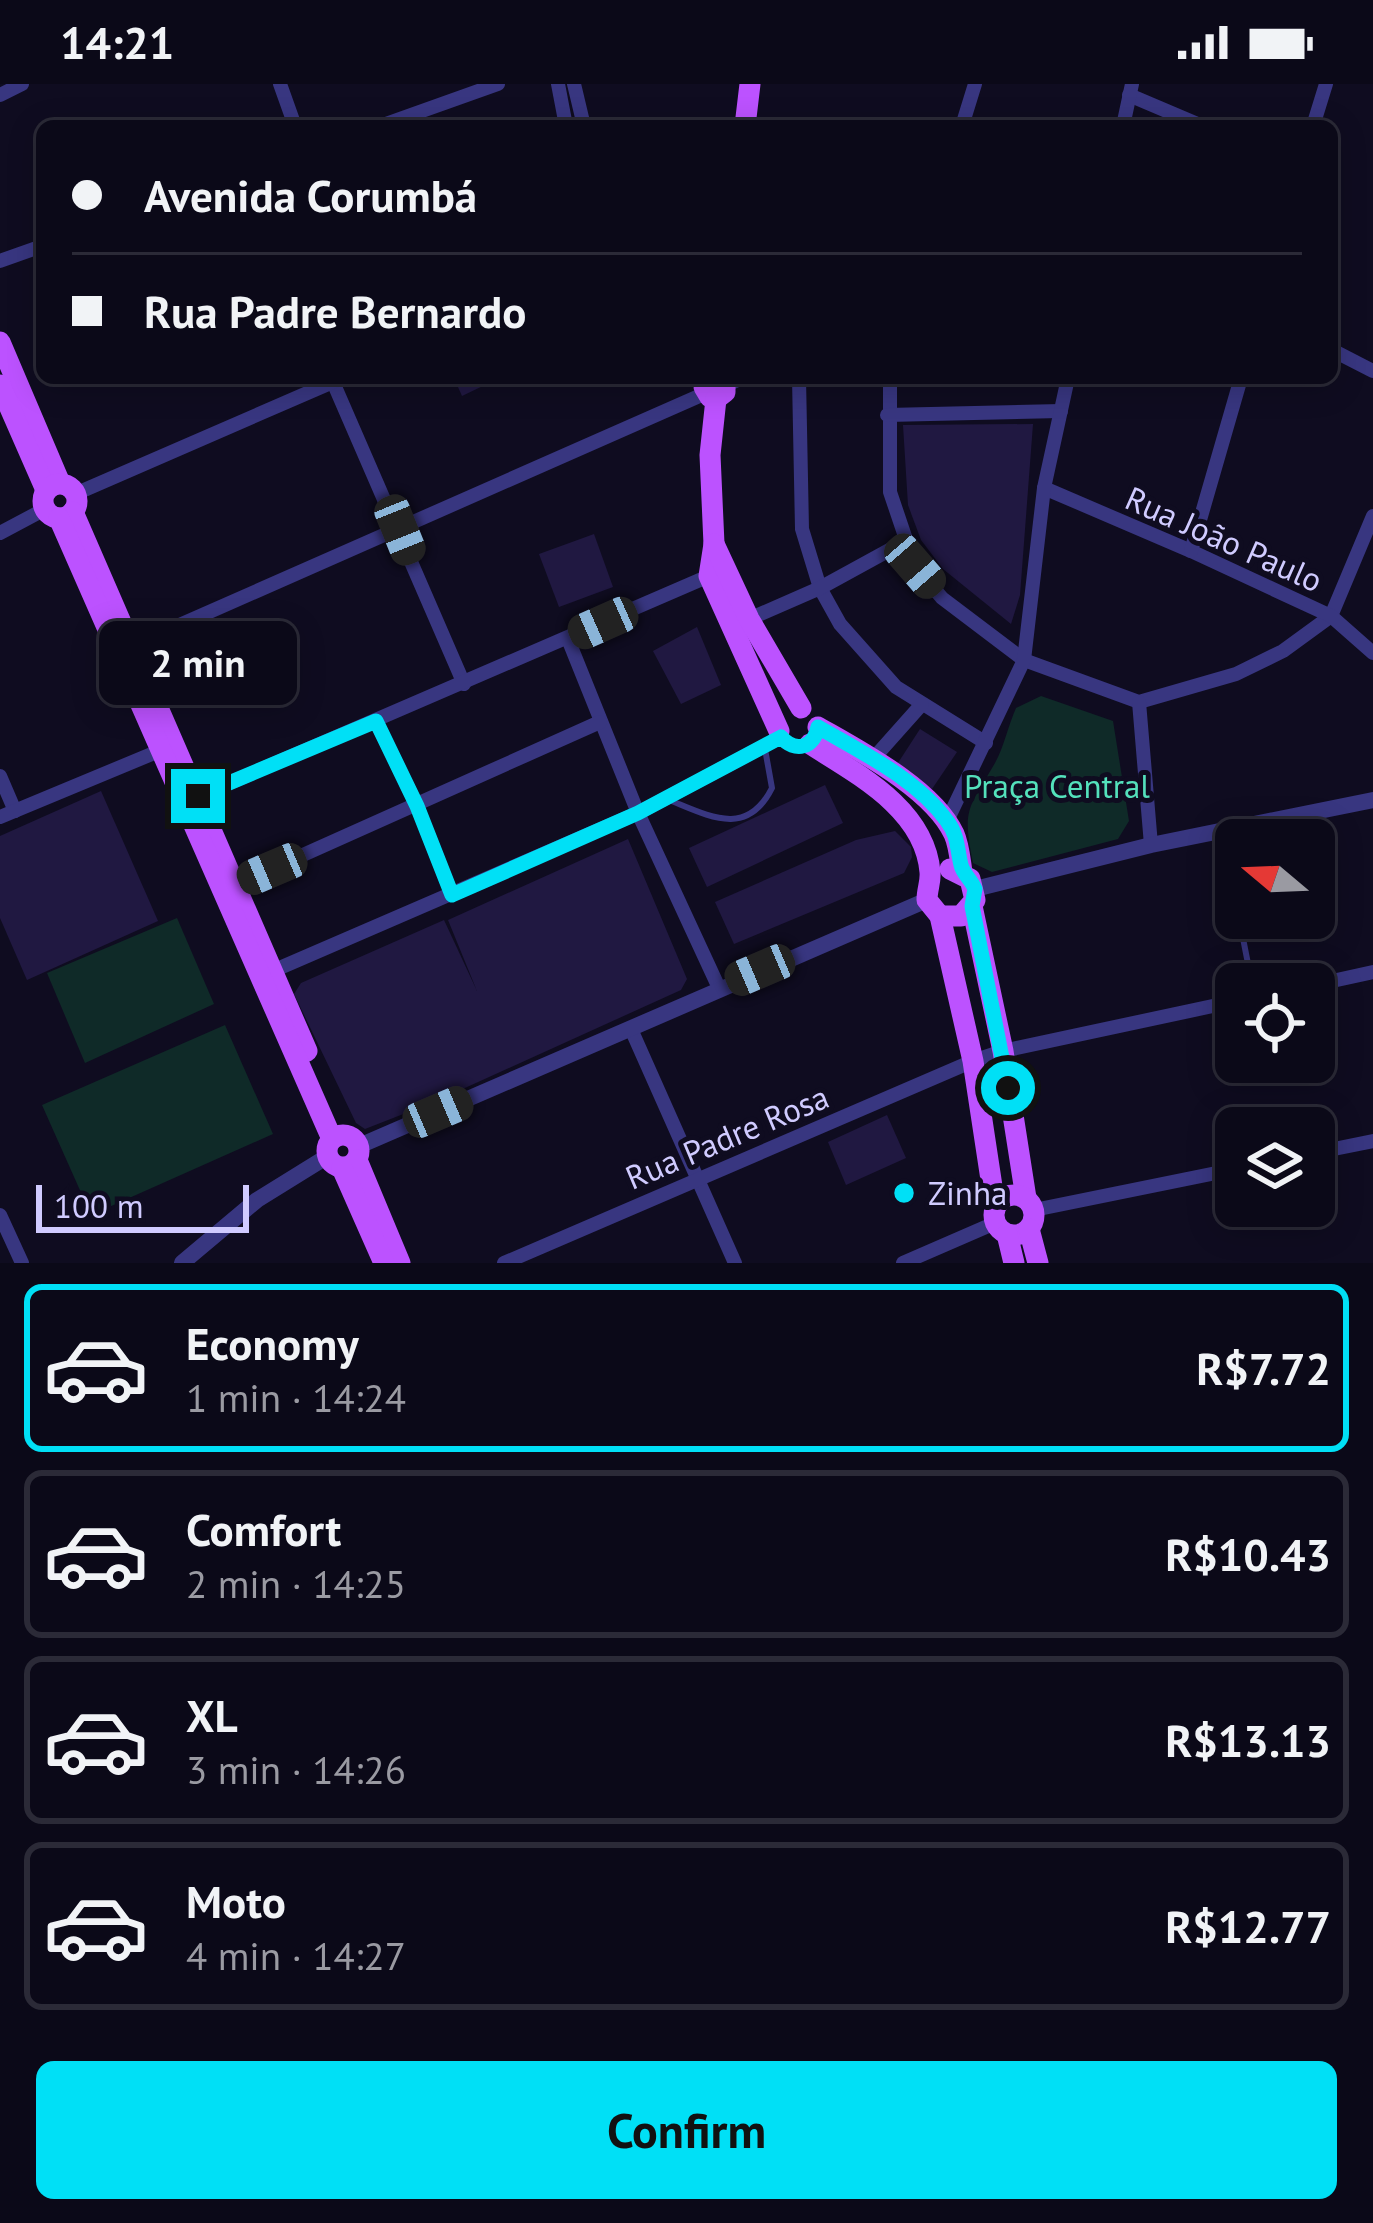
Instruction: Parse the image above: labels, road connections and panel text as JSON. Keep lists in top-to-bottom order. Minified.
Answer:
{"streets":{"street":["Rua João Paulo","Rua Padre Rosa"]},"parks":["Praça Central"],"places":["Zinha"],"scale_bar":"100 m","north":"left","page":{"status":"14:21","banner":["Avenida Corumbá","Rua Padre Bernardo"],"bubble":"2 min","scale":"100 m","list":[{"name":"Economy","note":"1 min · 14:24","value":"R$7.72"},{"name":"Comfort","note":"2 min · 14:25","value":"R$10.43"},{"name":"XL","note":"3 min · 14:26","value":"R$13.13"},{"name":"Moto","note":"4 min · 14:27","value":"R$12.77"}],"buttons":"Confirm"}}
